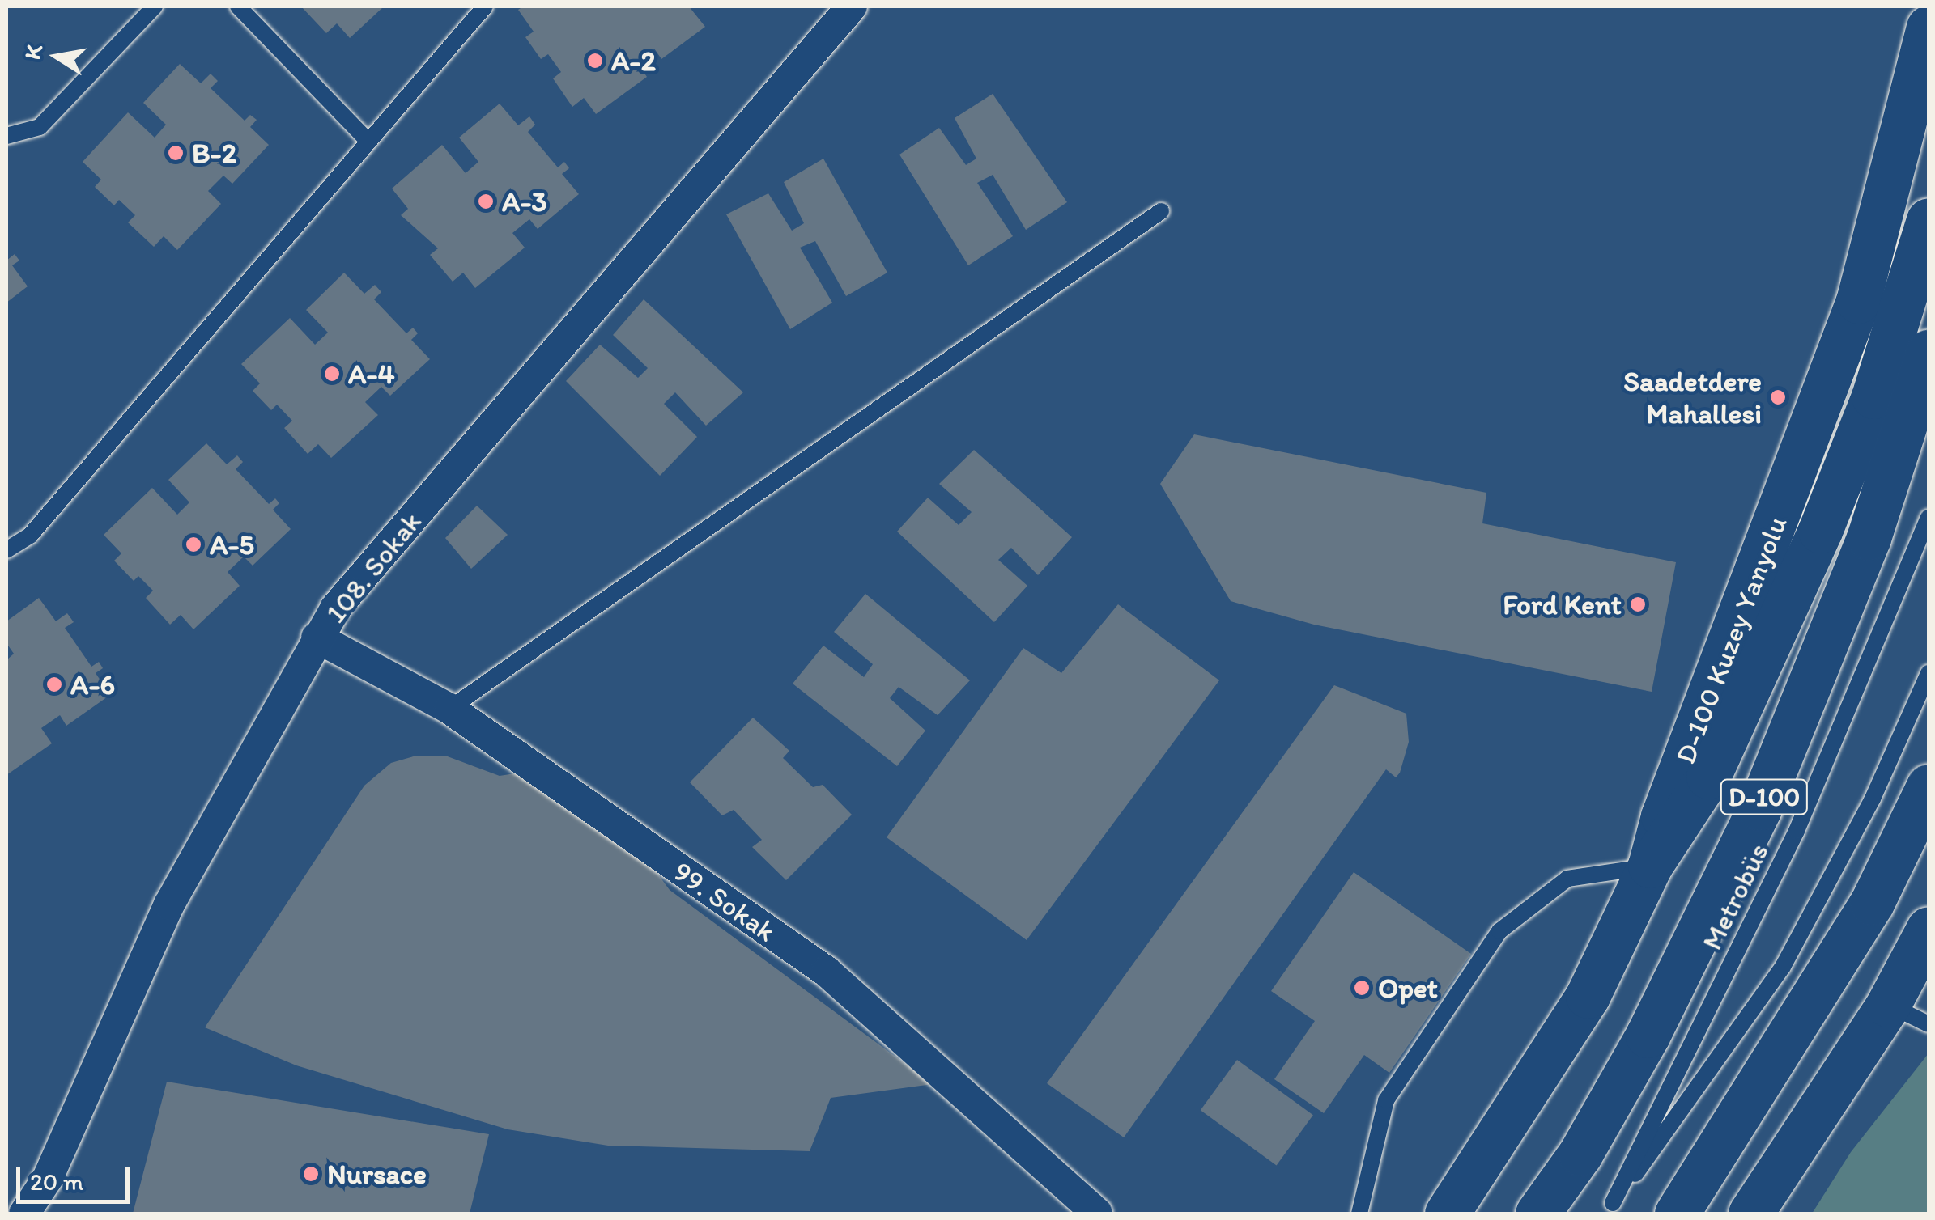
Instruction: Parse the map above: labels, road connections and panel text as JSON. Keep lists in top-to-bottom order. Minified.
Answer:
{"streets":{"main road":["D-100 Kuzey Yanyolu","D-100"],"street":["108. Sokak","99. Sokak"],"lane":["Metrobüs"]},"crossings":[["108. Sokak","99. Sokak"]],"places":["A-2","B-2","A-3","A-4","Saadetdere Mahallesi","A-5","Ford Kent","A-6","Opet","Nursace"],"scale_bar":"20 m","north":"left"}
